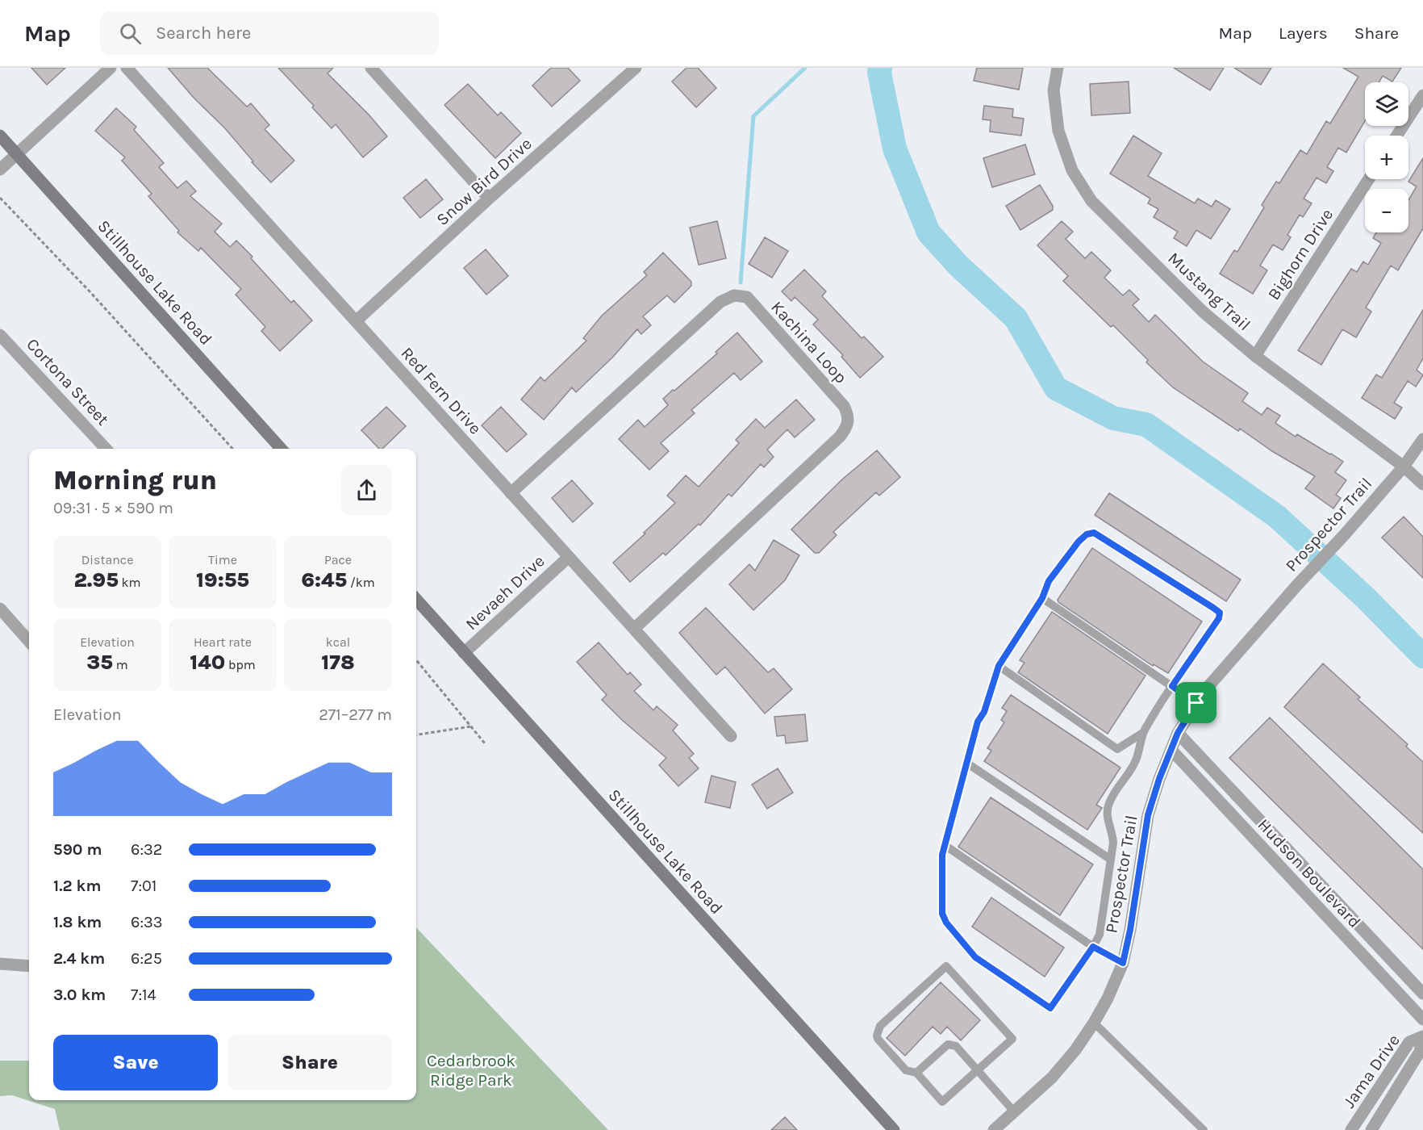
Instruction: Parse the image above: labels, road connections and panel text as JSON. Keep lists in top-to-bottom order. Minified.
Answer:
{"streets":{"main road":["Stillhouse Lake Road"],"street":["Snow Bird Drive","Bighorn Drive","Mustang Trail","Kachina Loop","Cortona Street","Red Fern Drive","Prospector Trail","Nevaeh Drive","Hudson Boulevard","Jama Drive"]},"crossings":[["Snow Bird Drive","Red Fern Drive"],["Bighorn Drive","Mustang Trail"],["Stillhouse Lake Road","Nevaeh Drive"],["Mustang Trail","Prospector Trail"],["Kachina Loop","Red Fern Drive"],["Red Fern Drive","Nevaeh Drive"],["Prospector Trail","Hudson Boulevard"]],"parks":["Cedarbrook Ridge Park"],"page":{"header":"Map","search":"Search here","nav":["Map","Layers","Share"],"map_buttons":["+","−"],"heading":["Morning run","09:31 · 5 × 590 m"],"stats":[["Distance","2.95 km"],["Time","19:55"],["Pace","6:45 /km"],["Elevation","35 m"],["Heart rate","140 bpm"],["kcal","178"]],"chart":["Elevation","271–277 m"],"list":[{"name":"590 m","note":"6:32"},{"name":"1.2 km","note":"7:01"},{"name":"1.8 km","note":"6:33"},{"name":"2.4 km","note":"6:25"},{"name":"3.0 km","note":"7:14"}],"buttons":["Save","Share"]}}
